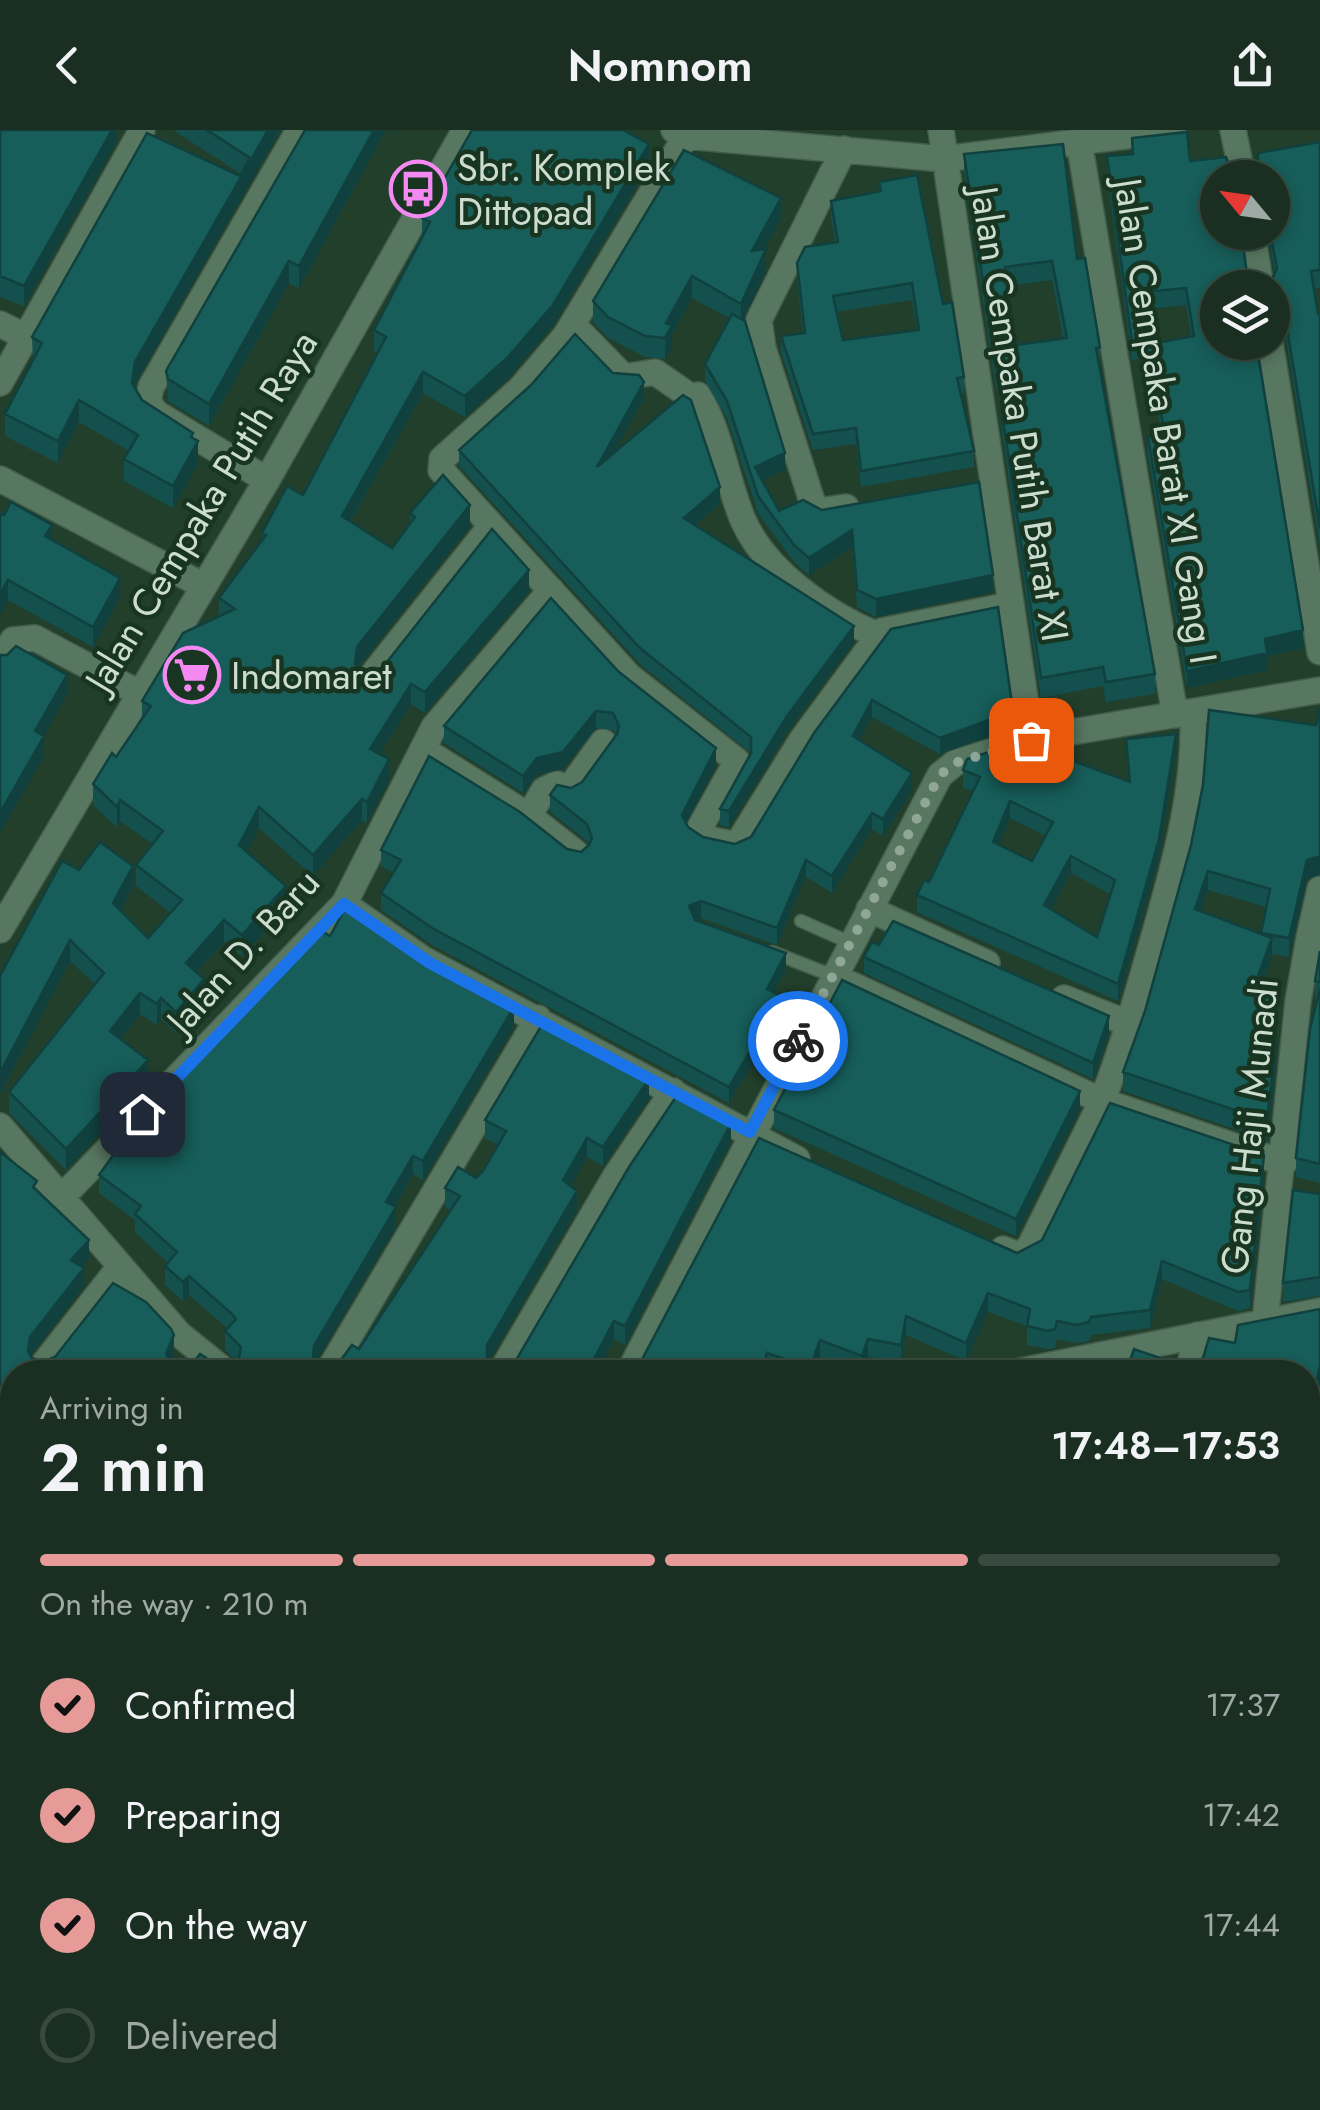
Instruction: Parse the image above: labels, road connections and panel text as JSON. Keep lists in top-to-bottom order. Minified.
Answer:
{"streets":{"street":["Jalan Cempaka Putih Barat XI","Jalan Cempaka Barat XI Gang I","Jalan Cempaka Putih Raya","Jalan D. Baru","Gang Haji Munadi"]},"places":{"bus stop":["Sbr. Komplek Dittopad"],"supermarket":["Indomaret"]},"north":"top left","page":{"header":"Nomnom","heading":["2 min","Arriving in","17:48–17:53"],"bar":"On the way · 210 m","list":[["Confirmed","17:37"],["Preparing","17:42"],["On the way","17:44"],"Delivered"]}}
